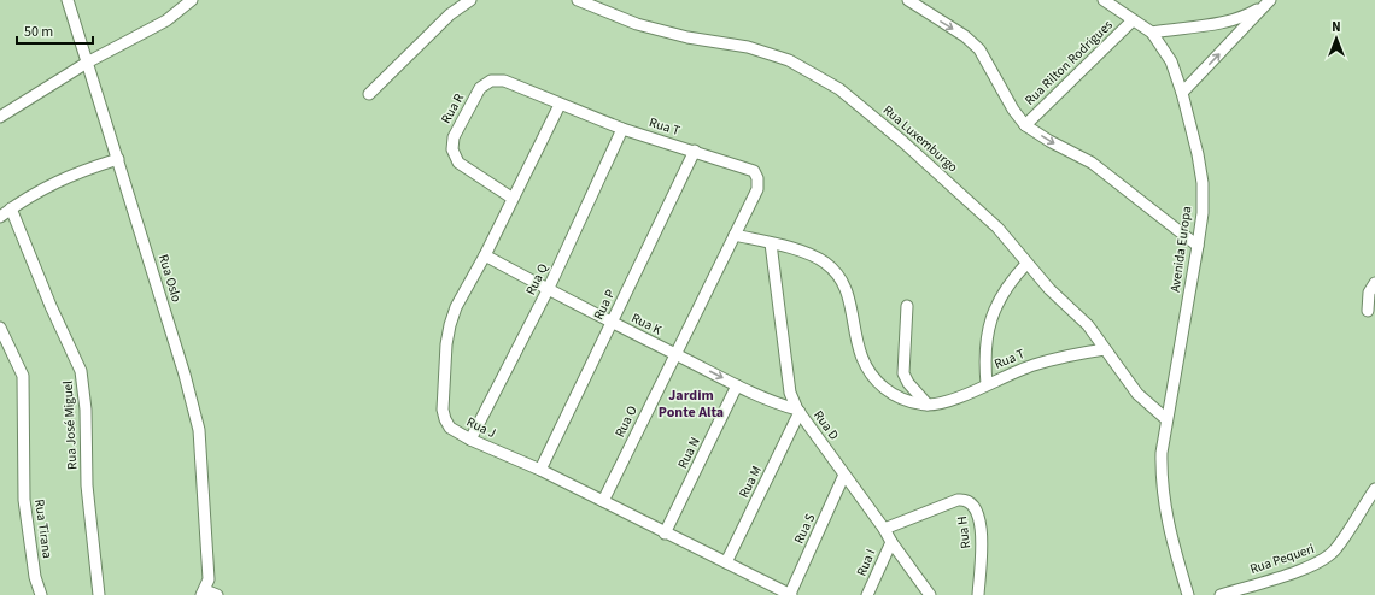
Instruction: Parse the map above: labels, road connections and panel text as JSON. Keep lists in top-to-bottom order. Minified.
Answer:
{"streets":{"street":["Rua Rilton Rodrigues","Rua R","Rua T","Rua Luxemburgo","Avenida Europa","Rua Oslo","Rua Q","Rua P","Rua K","Rua O","Rua José Miguel","Rua D","Rua J","Rua N","Rua M","Rua Tirana","Rua S","Rua H","Rua Pequeri","Rua I"]},"crossings":[["Rua Rilton Rodrigues","Avenida Europa"],["Rua R","Rua T"],["Rua R","Rua J"],["Rua T","Rua Luxemburgo"],["Rua T","Rua Q"],["Rua T","Rua P"],["Rua T","Rua K"],["Rua T","Rua O"],["Rua T","Rua D"],["Rua T","Rua J"],["Rua Luxemburgo","Avenida Europa"],["Rua Q","Rua K"],["Rua Q","Rua J"],["Rua P","Rua K"],["Rua P","Rua J"],["Rua K","Rua O"],["Rua K","Rua D"],["Rua K","Rua J"],["Rua K","Rua N"],["Rua K","Rua M"],["Rua O","Rua J"],["Rua D","Rua M"],["Rua D","Rua S"],["Rua D","Rua H"],["Rua D","Rua I"],["Rua J","Rua N"],["Rua J","Rua M"],["Rua J","Rua S"]],"districts":["Jardim Ponte Alta"],"scale_bar":"50 m","north":"top"}
